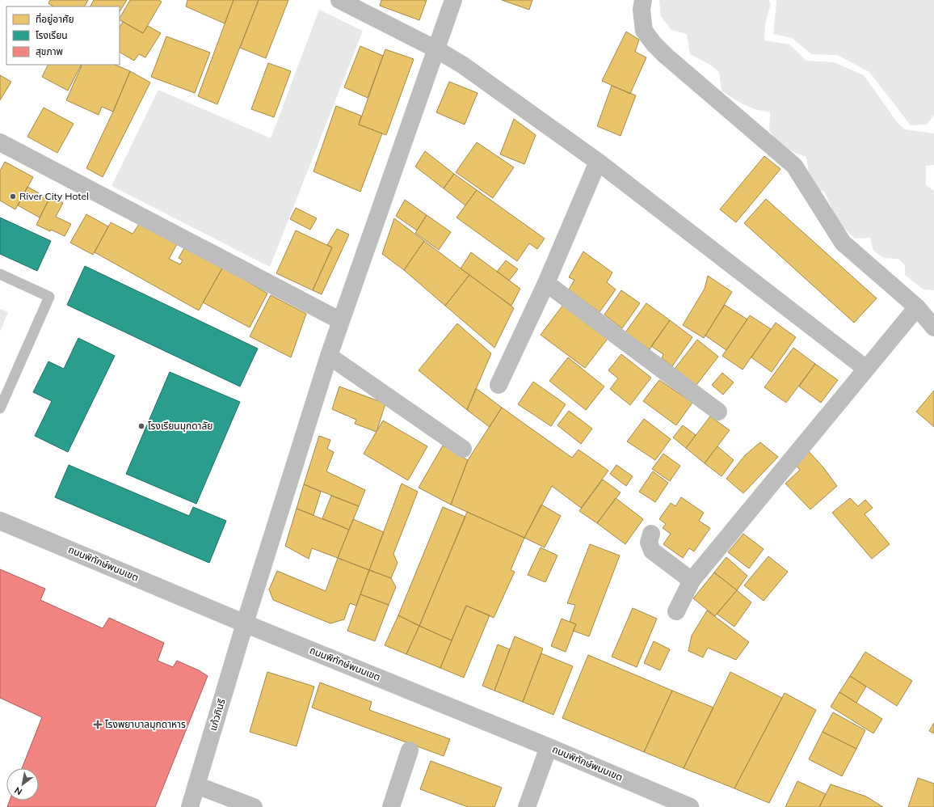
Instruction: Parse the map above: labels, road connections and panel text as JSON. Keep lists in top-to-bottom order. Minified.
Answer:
{"streets":{"street":["ถนนพิทักษ์พนมเขต","แก้วกินรี"]},"crossings":[["ถนนพิทักษ์พนมเขต","แก้วกินรี"]],"places":{"other":["River City Hotel","โรงเรียนมุกดาลัย"],"health":["โรงพยาบาลมุกดาหาร"]},"legend":["ที่อยู่อาศัย","โรงเรียน","สุขภาพ"],"north":"bottom left"}
